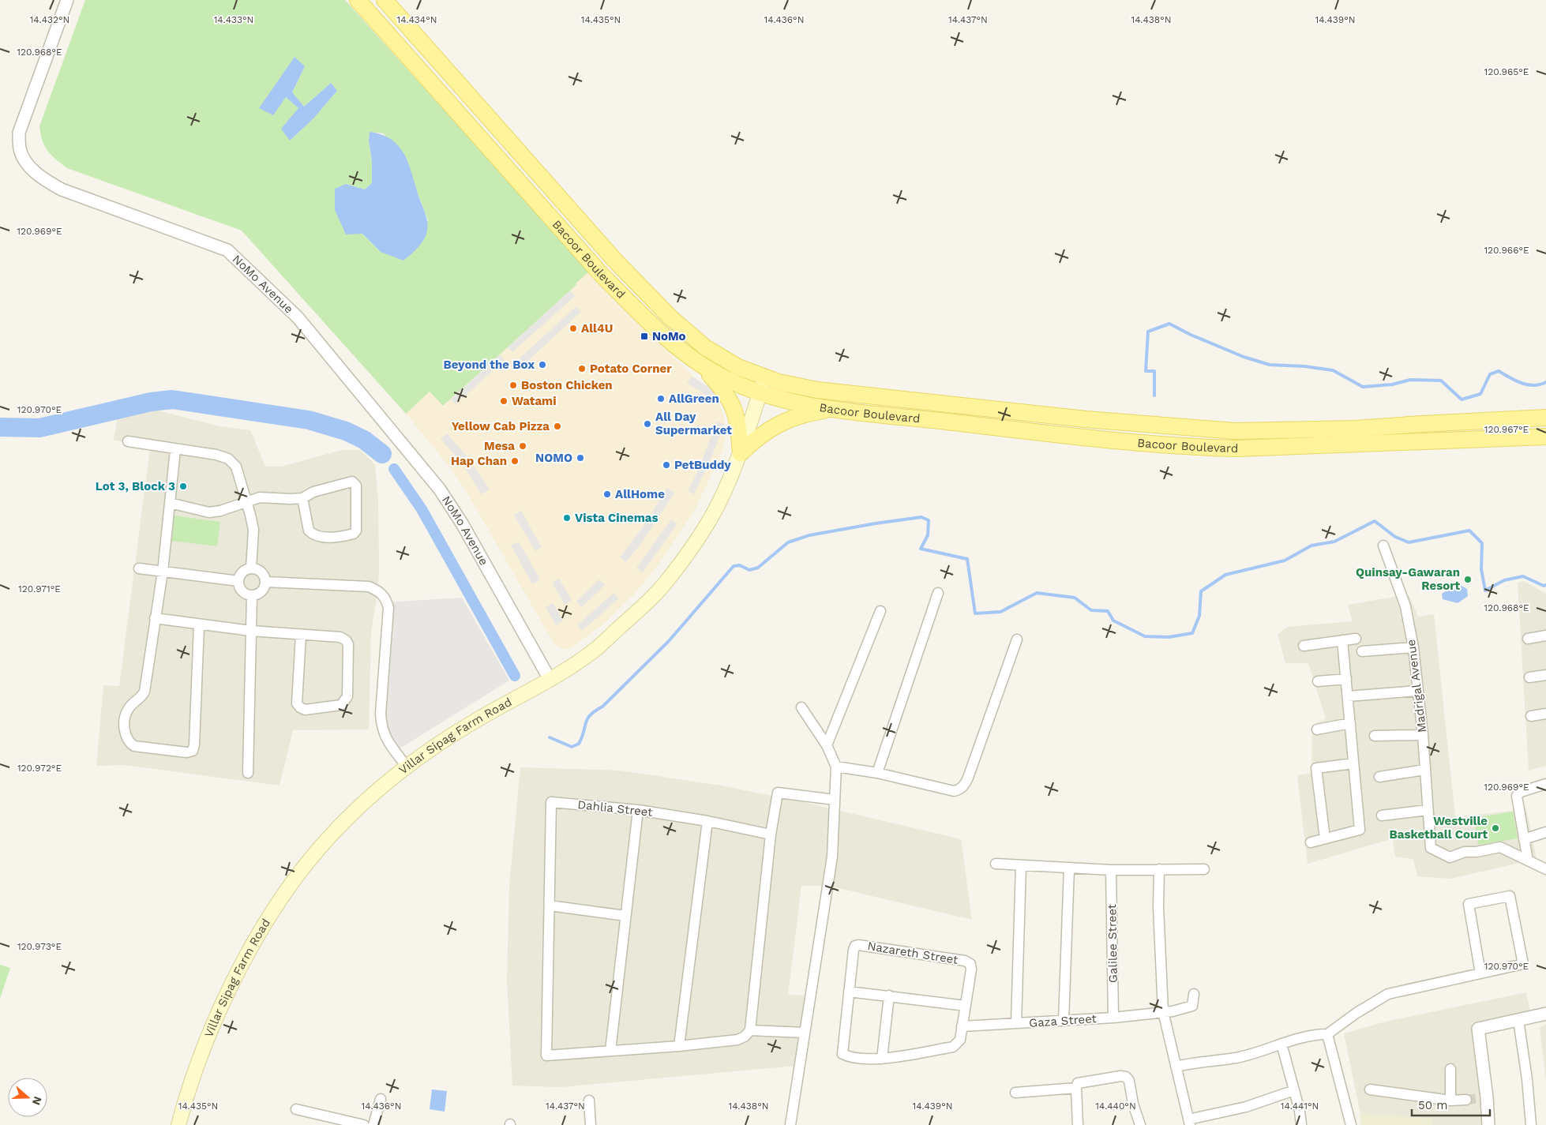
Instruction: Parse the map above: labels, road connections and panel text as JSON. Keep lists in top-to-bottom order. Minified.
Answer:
{"streets":{"main road":["Bacoor Boulevard","Villar Sipag Farm Road"],"street":["NoMo Avenue","Madrigal Avenue","Dahlia Street","Galilee Street","Nazareth Street","Gaza Street"]},"crossings":[["Bacoor Boulevard","Villar Sipag Farm Road"],["NoMo Avenue","Villar Sipag Farm Road"],["Galilee Street","Gaza Street"]],"places":{"other":["All4U","Beyond the Box","Potato Corner","Boston Chicken","AllGreen","Watami","All Day Supermarket","Yellow Cab Pizza","Mesa","NOMO","Hap Chan","PetBuddy","Lot 3, Block 3","AllHome","Vista Cinemas","Quinsay-Gawaran Resort","Westville Basketball Court"],"transit":["NoMo"]},"scale_bar":"50 m","north":"right","coordinates":["14.432°N","14.433°N","14.434°N","14.435°N","14.436°N","14.437°N","14.438°N","14.439°N","120.968°E","120.965°E","120.969°E","120.966°E","120.970°E","120.967°E","120.971°E","120.972°E","120.973°E","14.440°N","14.441°N"]}
